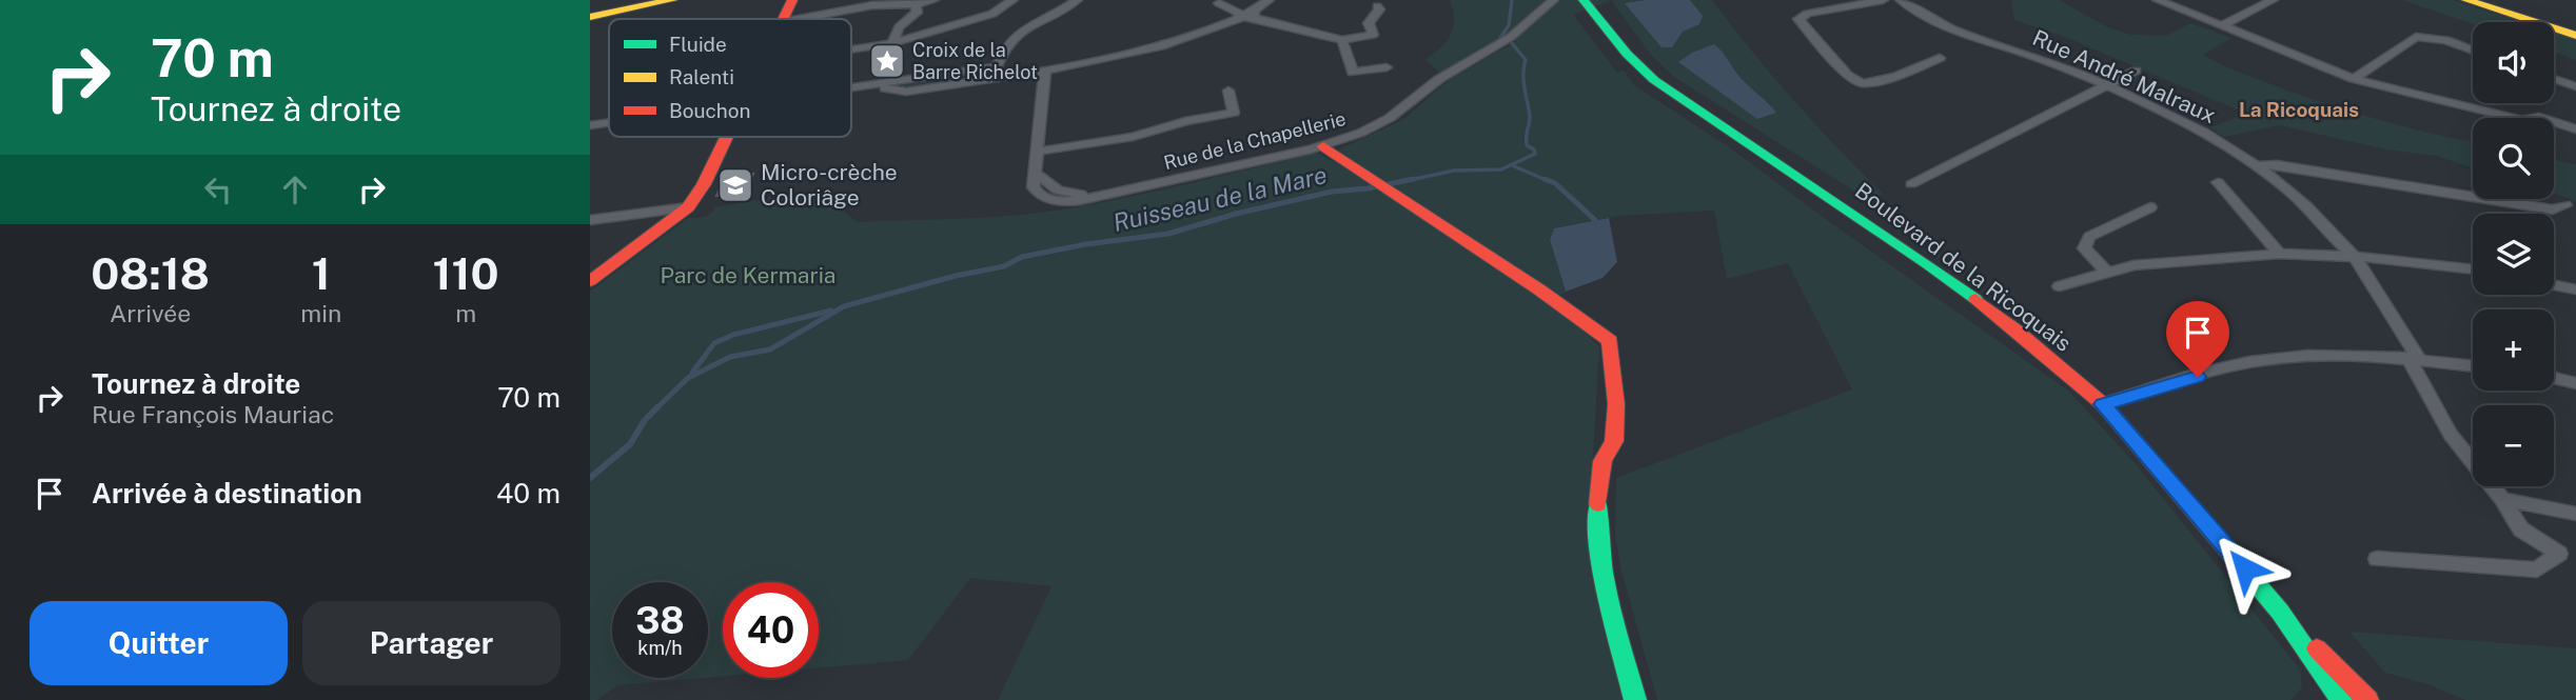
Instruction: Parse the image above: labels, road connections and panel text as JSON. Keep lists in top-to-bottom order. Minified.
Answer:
{"streets":{"street":["Rue André Malraux","Rue de la Chapellerie","Boulevard de la Ricoquais"]},"districts":["La Ricoquais"],"water":["Ruisseau de la Mare"],"parks":["Parc de Kermaria"],"places":{"place":["Croix de la Barre Richelot"],"school or university":["Micro-crèche Coloriâge"]},"legend":["Fluide","Ralenti","Bouchon"],"page":{"turn":["70 m","Tournez à droite"],"map_buttons":["+","−"],"eta":["08:18","Arrivée","1","min","110","m"],"list":[{"name":"Tournez à droite","note":"Rue François Mauriac","value":"70 m"},{"name":"Arrivée à destination","value":"40 m"}],"speed":"38 km/h","limit":"40","buttons":["Quitter","Partager"]}}
